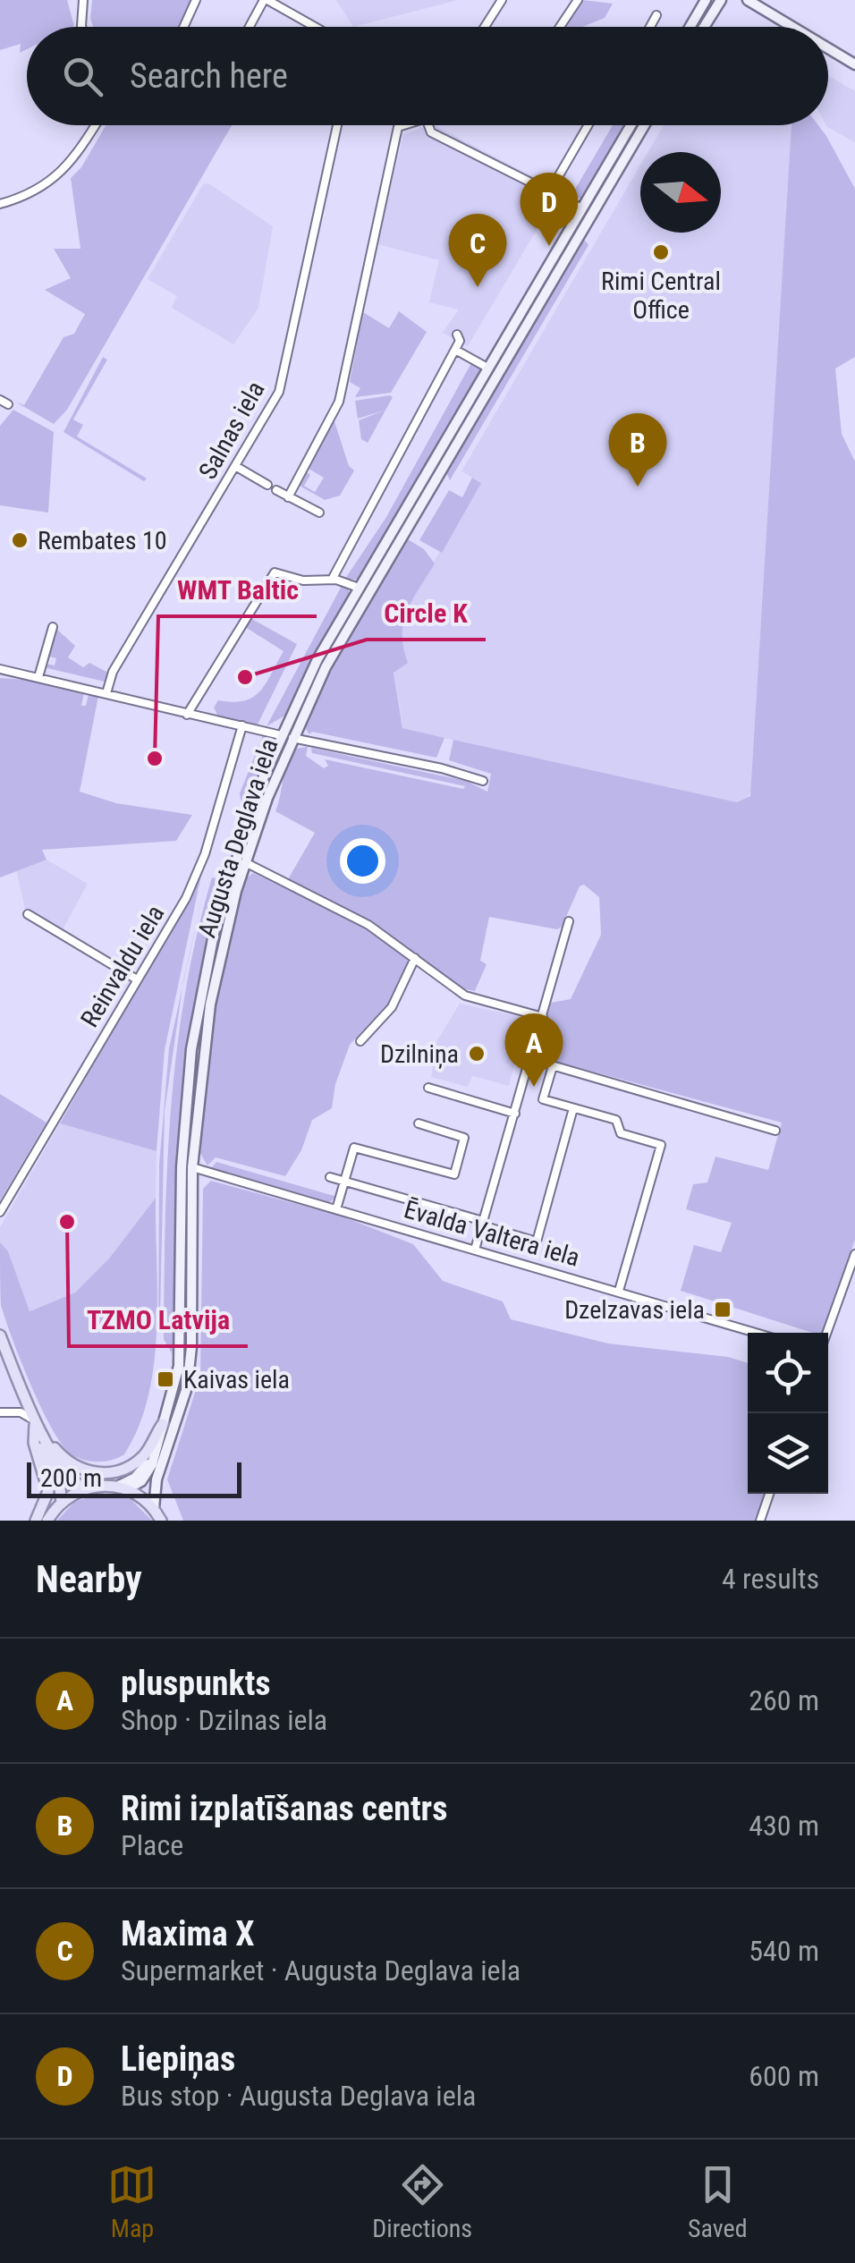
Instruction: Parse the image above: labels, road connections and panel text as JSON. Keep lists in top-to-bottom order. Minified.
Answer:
{"streets":{"main road":["Augusta Deglava iela"],"street":["Salnas iela","Reinvaldu iela","Ēvalda Valtera iela"]},"crossings":[["Augusta Deglava iela","Ēvalda Valtera iela"]],"places":{"other":["Rimi Central Office","Rembates 10","Circle K","WMT Baltic","Dzilniņa","TZMO Latvija"],"transit":["Dzelzavas iela","Kaivas iela"]},"scale_bar":"200 m","north":"right","page":{"search":"Search here","pins":["D","C","B","A"],"scale":"200 m","heading":["Nearby","4 results"],"list":[{"mark":"A","name":"pluspunkts","note":"Shop · Dzilnas iela","value":"260 m"},{"mark":"B","name":"Rimi izplatīšanas centrs","note":"Place","value":"430 m"},{"mark":"C","name":"Maxima X","note":"Supermarket · Augusta Deglava iela","value":"540 m"},{"mark":"D","name":"Liepiņas","note":"Bus stop · Augusta Deglava iela","value":"600 m"}],"nav":["Map","Directions","Saved"]}}
